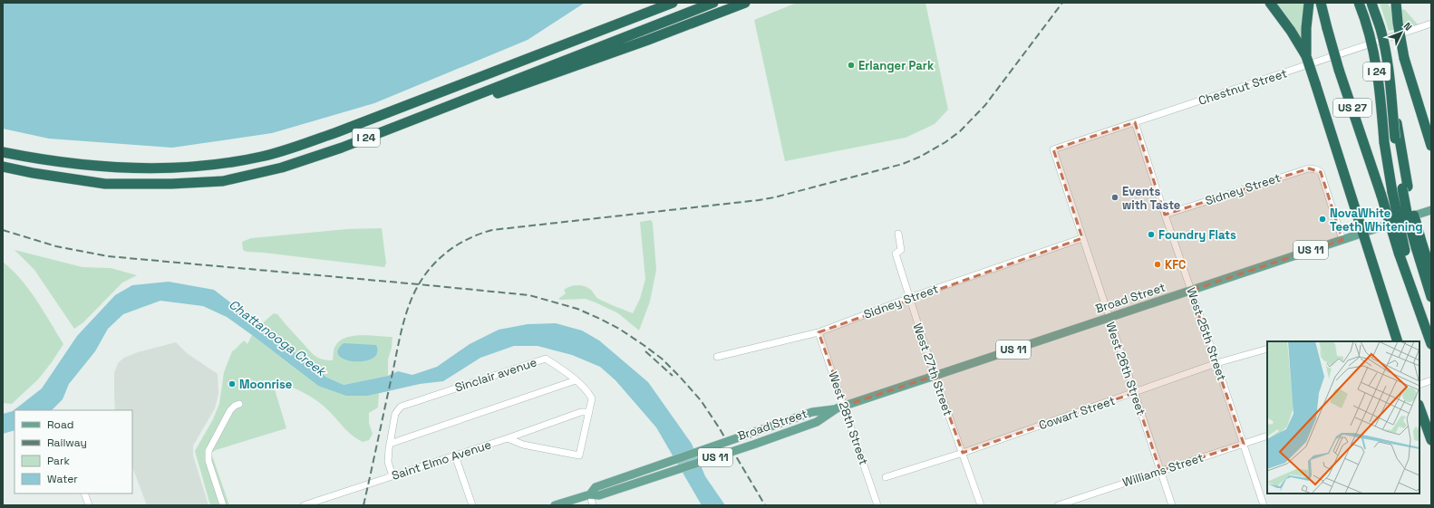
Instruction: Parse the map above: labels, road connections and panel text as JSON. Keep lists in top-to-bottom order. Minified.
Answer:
{"streets":{"highway":["I 24","US 27"],"main road":["US 11","Broad Street"],"street":["Chestnut Street","Sidney Street","West 25th Street","West 26th Street","West 27th Street","Sinclair avenue","Cowart Street","West 28th Street","Saint Elmo Avenue","Williams Street"]},"crossings":[["I 24","US 27"],["Chestnut Street","West 25th Street"],["Chestnut Street","West 26th Street"],["Sidney Street","Broad Street"],["Sidney Street","West 25th Street"],["Sidney Street","West 26th Street"],["Sidney Street","West 27th Street"],["Sidney Street","West 28th Street"],["Broad Street","West 25th Street"],["Broad Street","West 26th Street"],["Broad Street","West 27th Street"],["Broad Street","West 28th Street"],["West 25th Street","Cowart Street"],["West 25th Street","Williams Street"],["West 26th Street","Cowart Street"],["West 26th Street","Williams Street"],["West 27th Street","Cowart Street"],["Sinclair avenue","Saint Elmo Avenue"]],"water":["Chattanooga Creek"],"places":["Erlanger Park","Events with Taste","NovaWhite Teeth Whitening","Foundry Flats","KFC","Moonrise"],"legend":["Road","Railway","Park","Water"],"north":"top right"}
